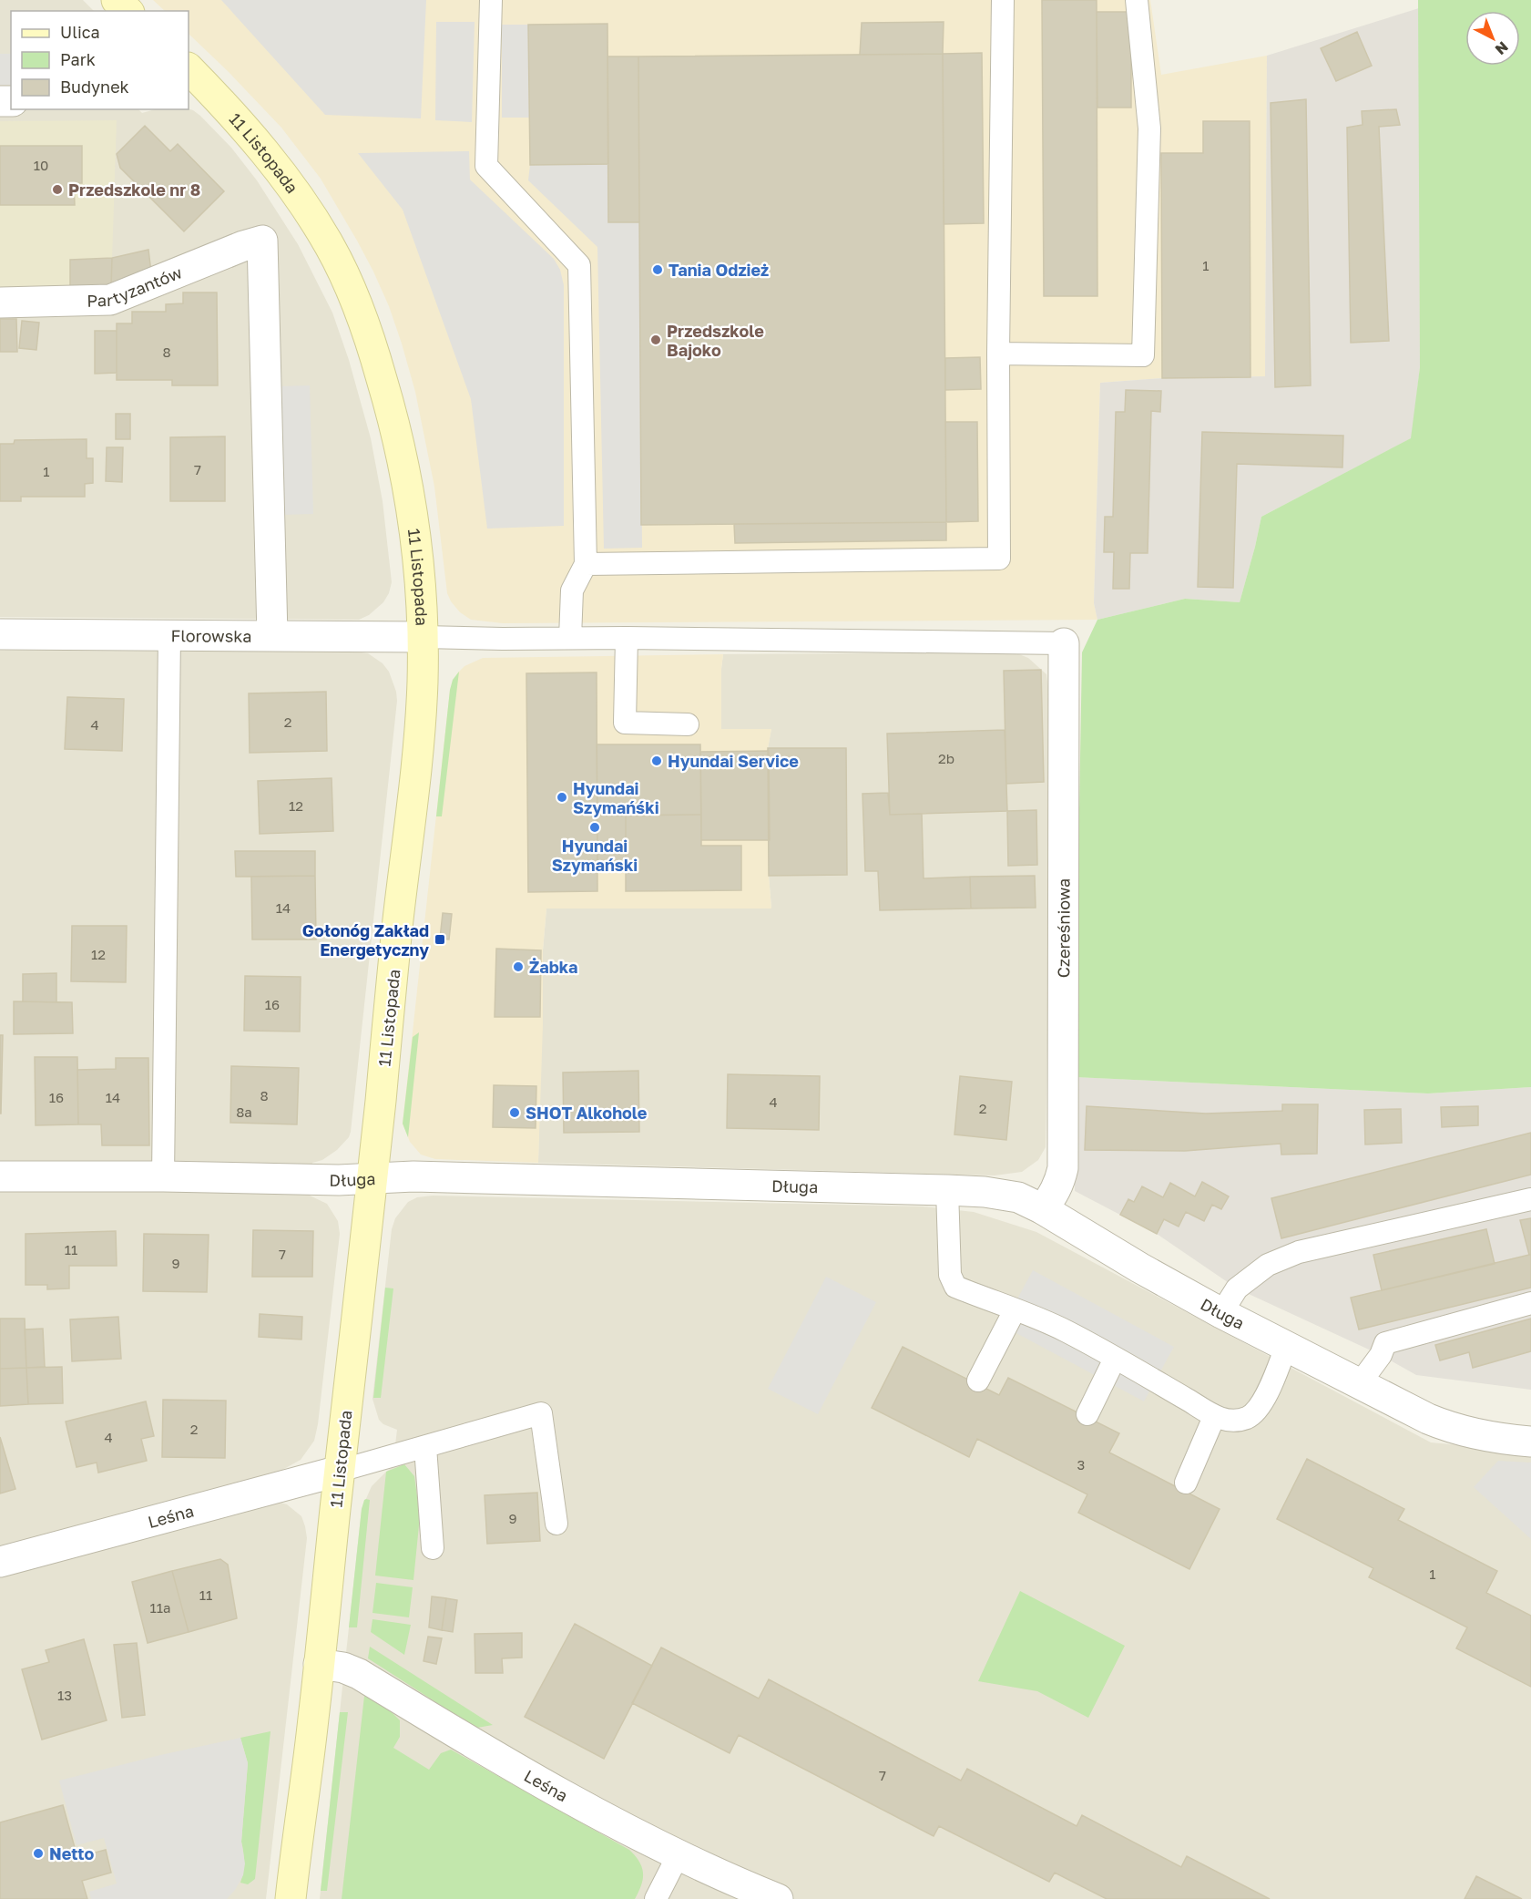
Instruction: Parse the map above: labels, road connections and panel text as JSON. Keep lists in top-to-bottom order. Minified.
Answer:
{"streets":{"street":["11 Listopada","Partyzantów","Florowska","Czereśniowa","Długa","Leśna"]},"crossings":[["11 Listopada","Florowska"],["11 Listopada","Długa"],["11 Listopada","Leśna"],["Partyzantów","Florowska"],["Czereśniowa","Długa"]],"places":{"other":["Przedszkole nr 8","Tania Odzież","Przedszkole Bajoko","Hyundai Service","Hyundai Szymańśki","Hyundai Szymański","Żabka","SHOT Alkohole","Netto"],"transit":["Gołonóg Zakład Energetyczny"]},"house_numbers":["10","1","8","7","1","2","4","2b","12","14","12","16","8","16","14","4","2","8a","11","7","9","2","4","3","9","1","11","11a","13","7"],"legend":["Ulica","Park","Budynek"],"north":"bottom right"}
